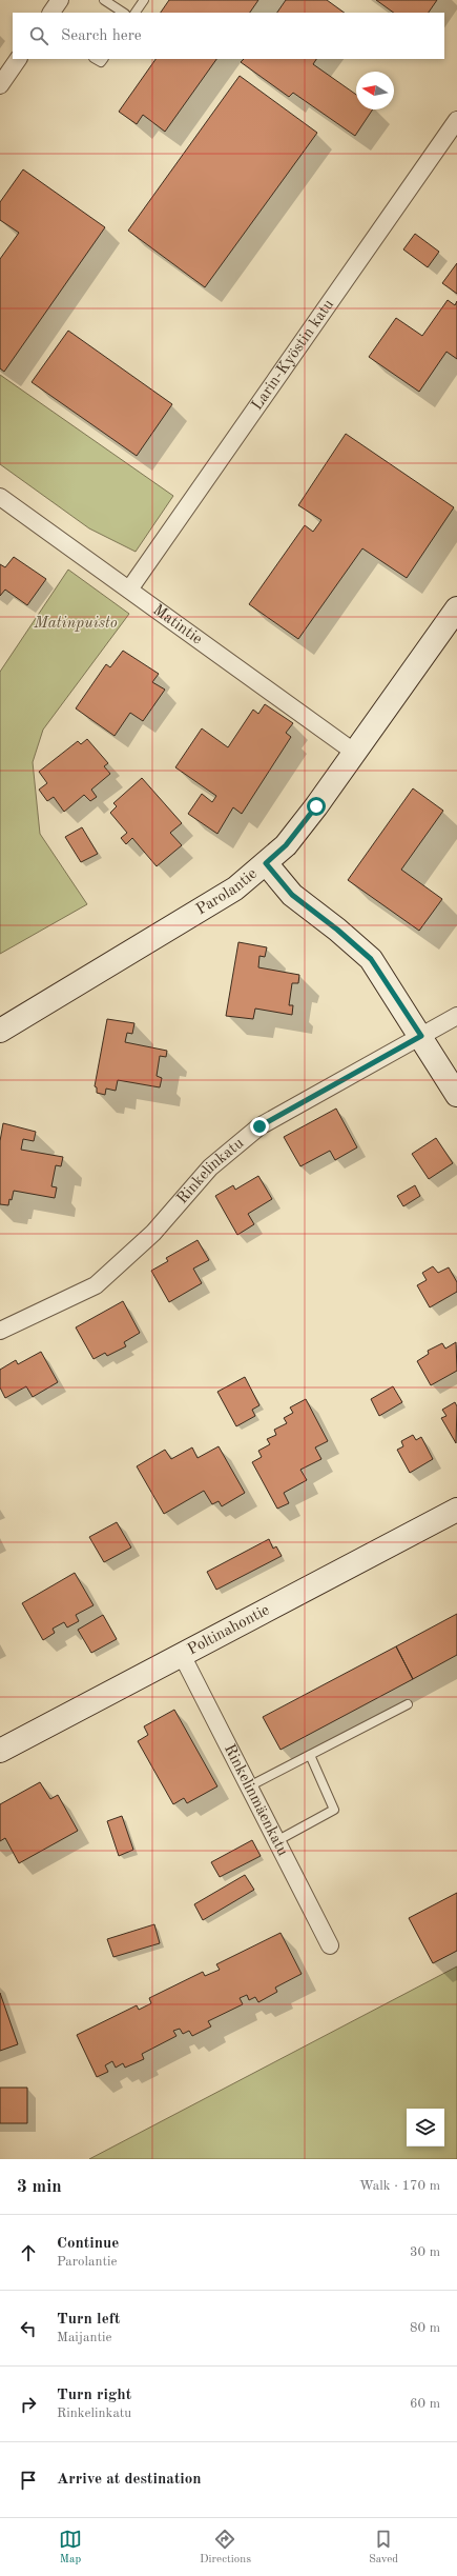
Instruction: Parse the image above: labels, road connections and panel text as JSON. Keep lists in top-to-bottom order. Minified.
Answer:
{"streets":{"main road":["Parolantie","Poltinahontie"],"street":["Larin-Kyöstin katu","Matintie","Rinkelinkatu","Rinkelinmäenkatu"]},"crossings":[["Larin-Kyöstin katu","Matintie"],["Matintie","Parolantie"],["Poltinahontie","Rinkelinmäenkatu"]],"parks":["Matinpuisto"],"north":"left","page":{"search":"Search here","heading":["3 min","Walk · 170 m"],"list":[["Continue","Parolantie","30 m"],["Turn left","Maijantie","80 m"],["Turn right","Rinkelinkatu","60 m"],"Arrive at destination"],"nav":["Map","Directions","Saved"]}}
